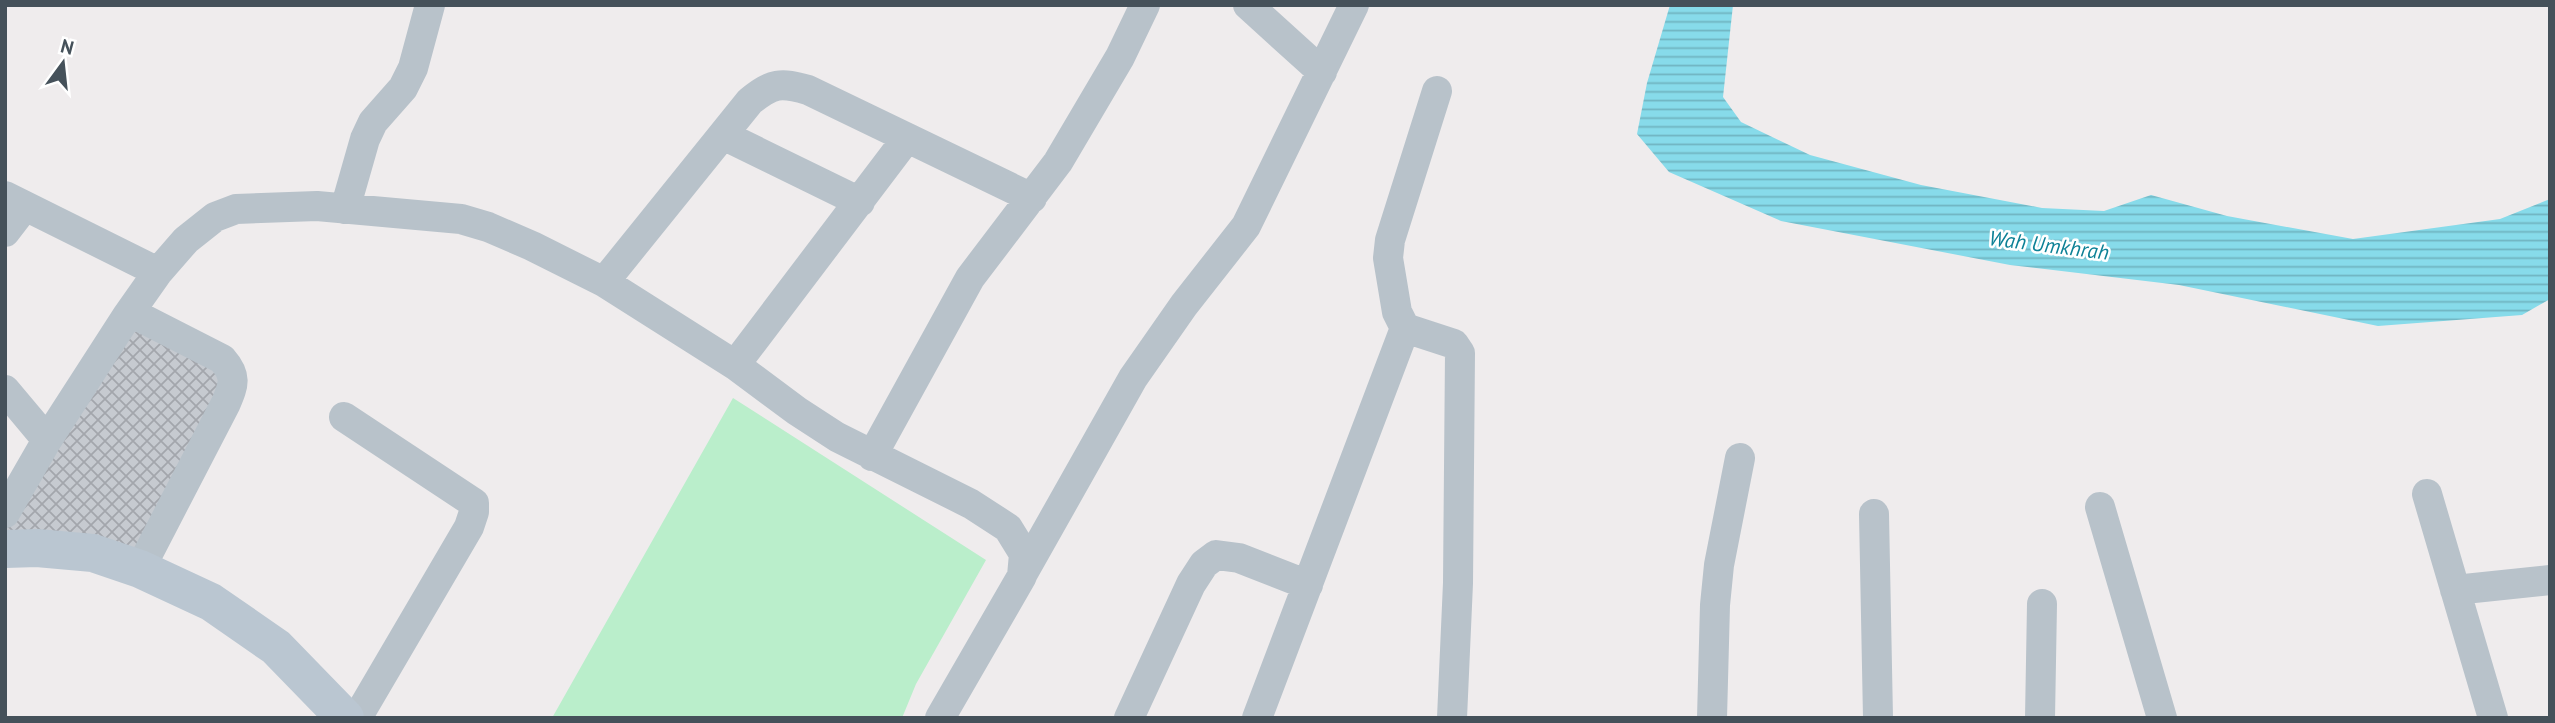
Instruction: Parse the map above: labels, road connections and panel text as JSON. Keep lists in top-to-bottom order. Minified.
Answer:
{"water":["Wah Umkhrah"],"north":"top"}
